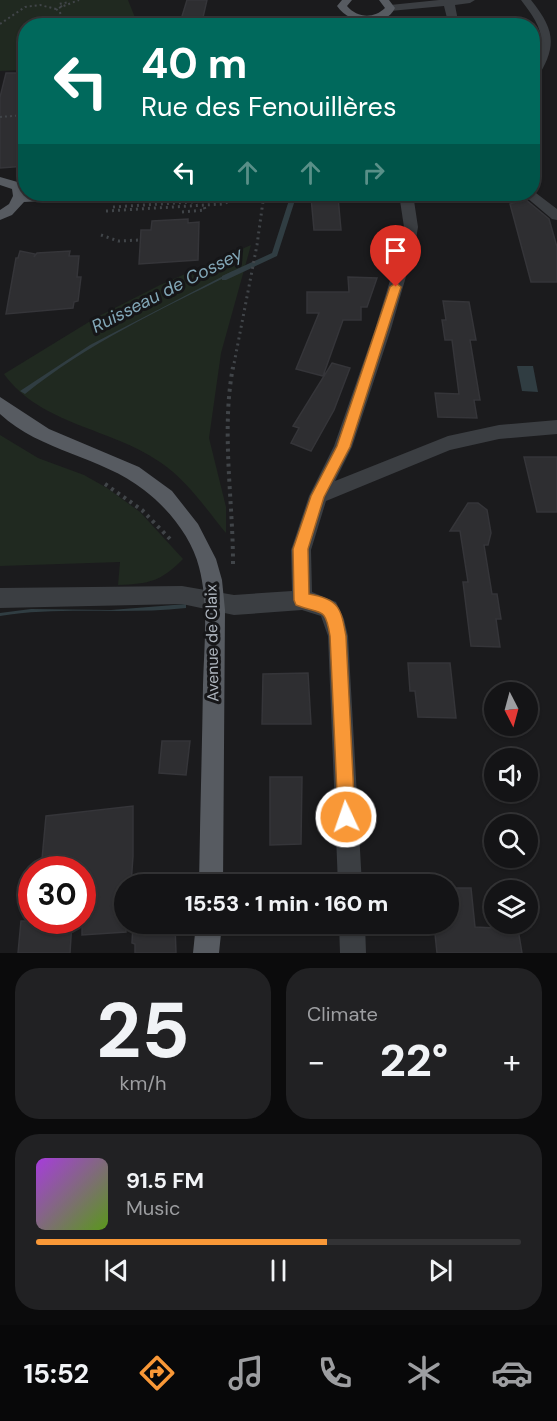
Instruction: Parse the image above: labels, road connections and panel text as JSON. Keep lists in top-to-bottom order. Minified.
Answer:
{"streets":{"main road":["Avenue de Claix"]},"water":["Ruisseau de Cossey"],"north":"bottom","page":{"turn":["40 m","Rue des Fenouillères"],"limit":"30","trip":"15:53 · 1 min · 160 m","tile":[["25","km/h"],"Climate"],"heat":["−","22°","+"],"song":["91.5 FM","Music"],"tabs":"15:52"}}
